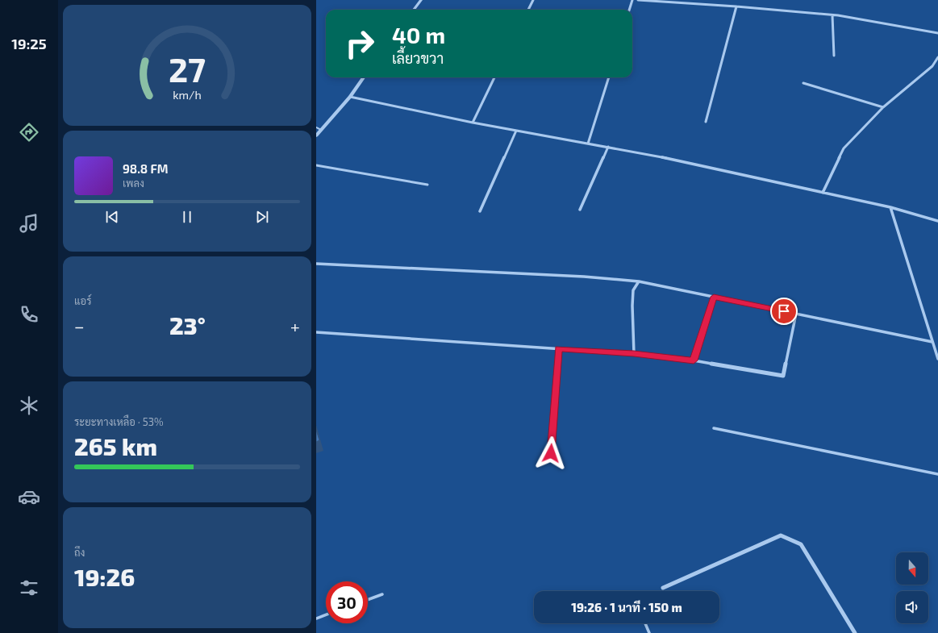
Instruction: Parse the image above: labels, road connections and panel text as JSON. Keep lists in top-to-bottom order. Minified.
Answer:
{"north":"bottom","page":{"tabs":"19:25","turn":["40 m","เลี้ยวขวา"],"song":["98.8 FM","เพลง"],"tile":["แอร์",["ระยะทางเหลือ · 53%","265 km"],["ถึง","19:26"]],"heat":["−","23°","+"],"limit":"30","trip":"19:26 · 1 นาที · 150 m","gauge":["27","km/h"]}}
